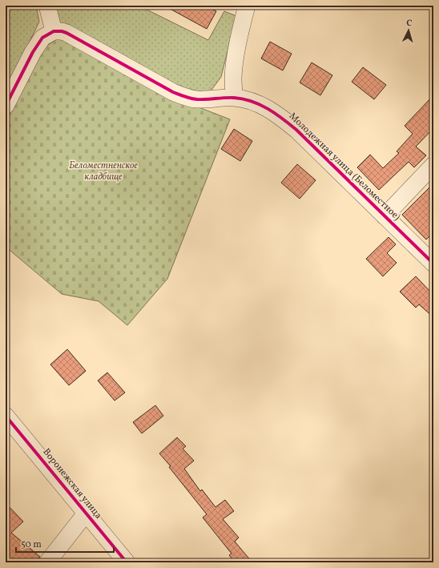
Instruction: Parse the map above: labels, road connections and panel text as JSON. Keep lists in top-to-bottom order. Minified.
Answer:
{"streets":{"street":["Молодежная улица (Беломестное)","Воронежская улица"]},"parks":["Беломестненское кладбище"],"scale_bar":"50 m","north":"top"}
